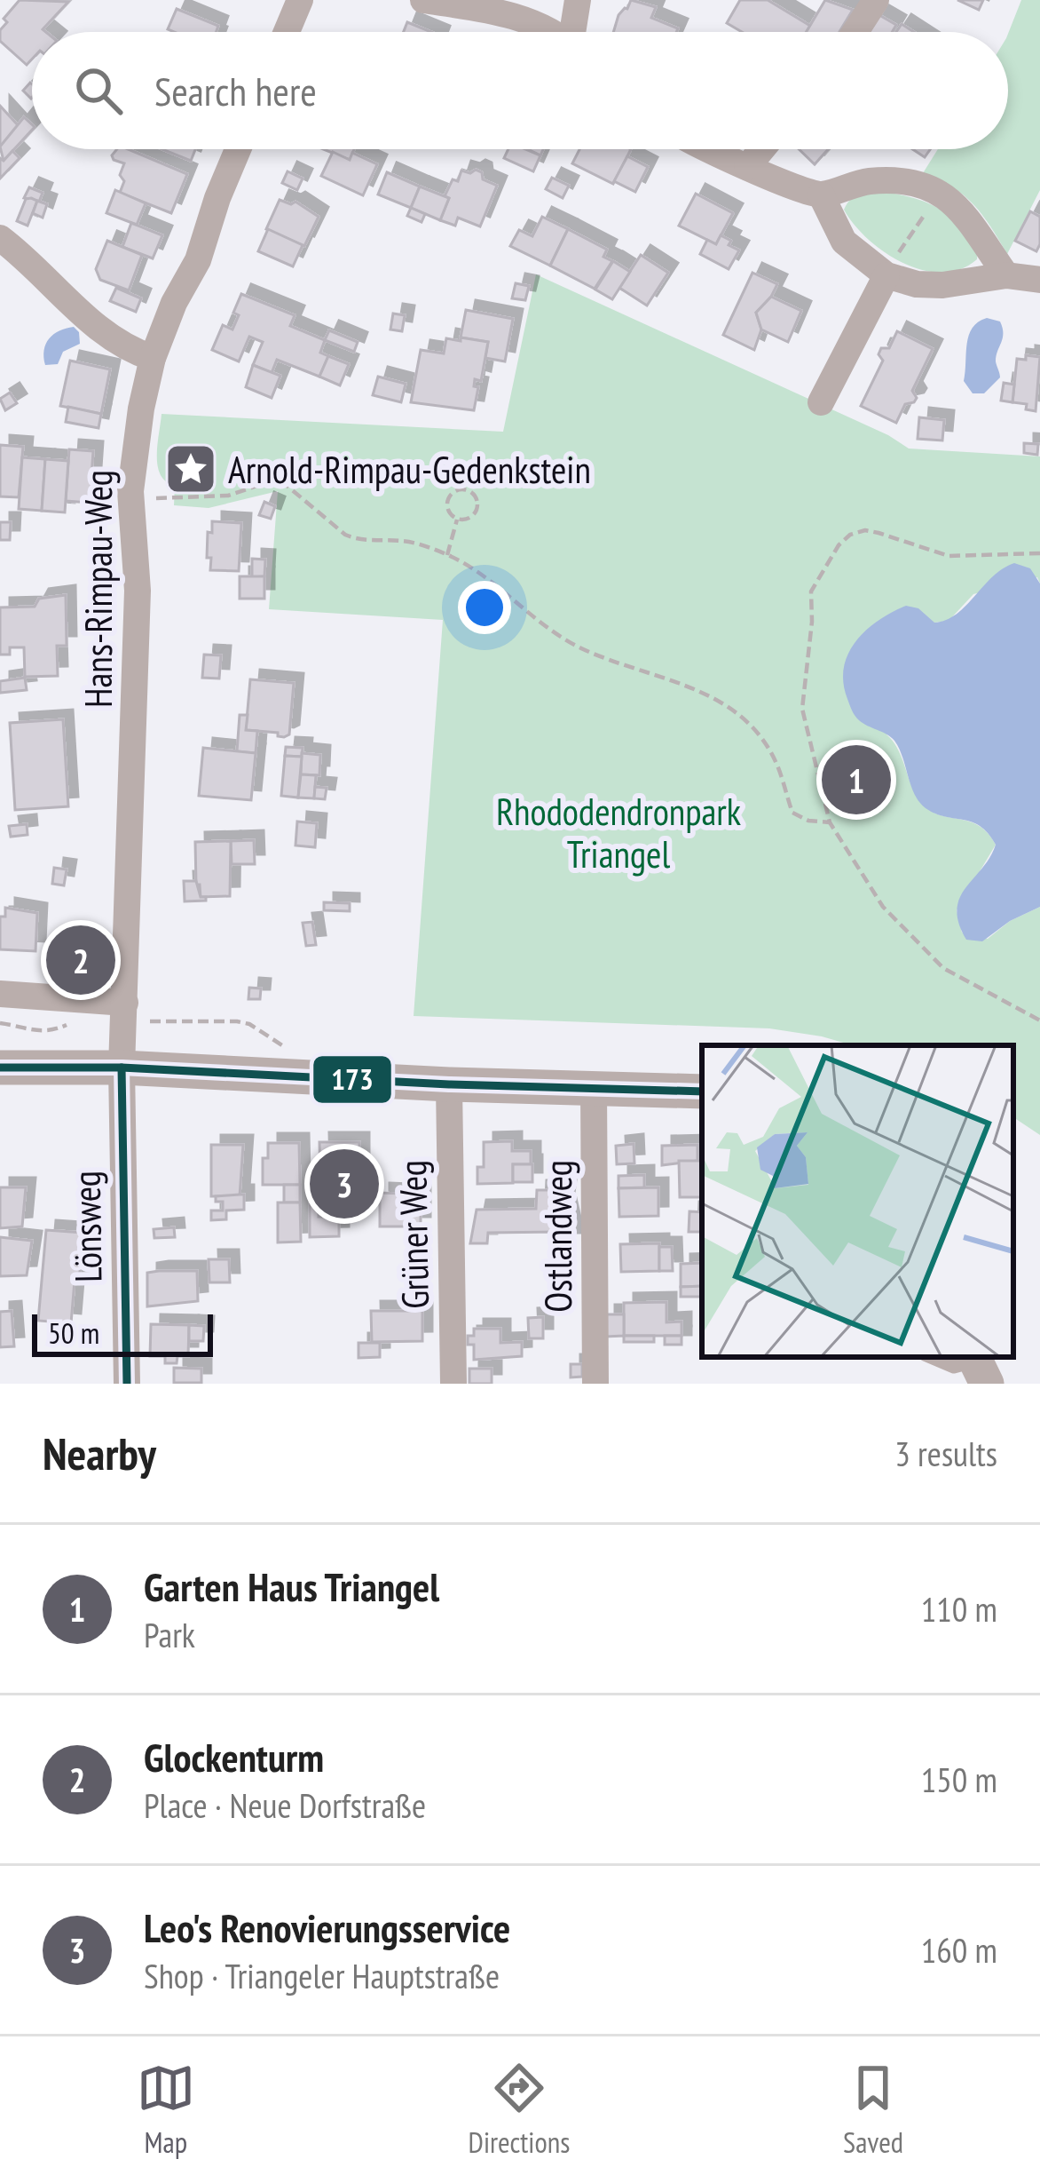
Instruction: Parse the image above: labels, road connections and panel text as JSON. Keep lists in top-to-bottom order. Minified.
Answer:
{"streets":{"street":["Hans-Rimpau-Weg","Lönsweg","Grüner Weg","Ostlandweg"]},"crossings":[["Hans-Rimpau-Weg","Lönsweg"]],"parks":["Rhododendronpark Triangel"],"places":{"place":["Arnold-Rimpau-Gedenkstein"]},"lines":["transit line 173"],"scale_bar":"50 m","page":{"search":"Search here","pins":["1","2","3"],"scale":"50 m","heading":["Nearby","3 results"],"list":[{"mark":"1","name":"Garten Haus Triangel","note":"Park","value":"110 m"},{"mark":"2","name":"Glockenturm","note":"Place · Neue Dorfstraße","value":"150 m"},{"mark":"3","name":"Leo's Renovierungsservice","note":"Shop · Triangeler Hauptstraße","value":"160 m"}],"nav":["Map","Directions","Saved"]}}
